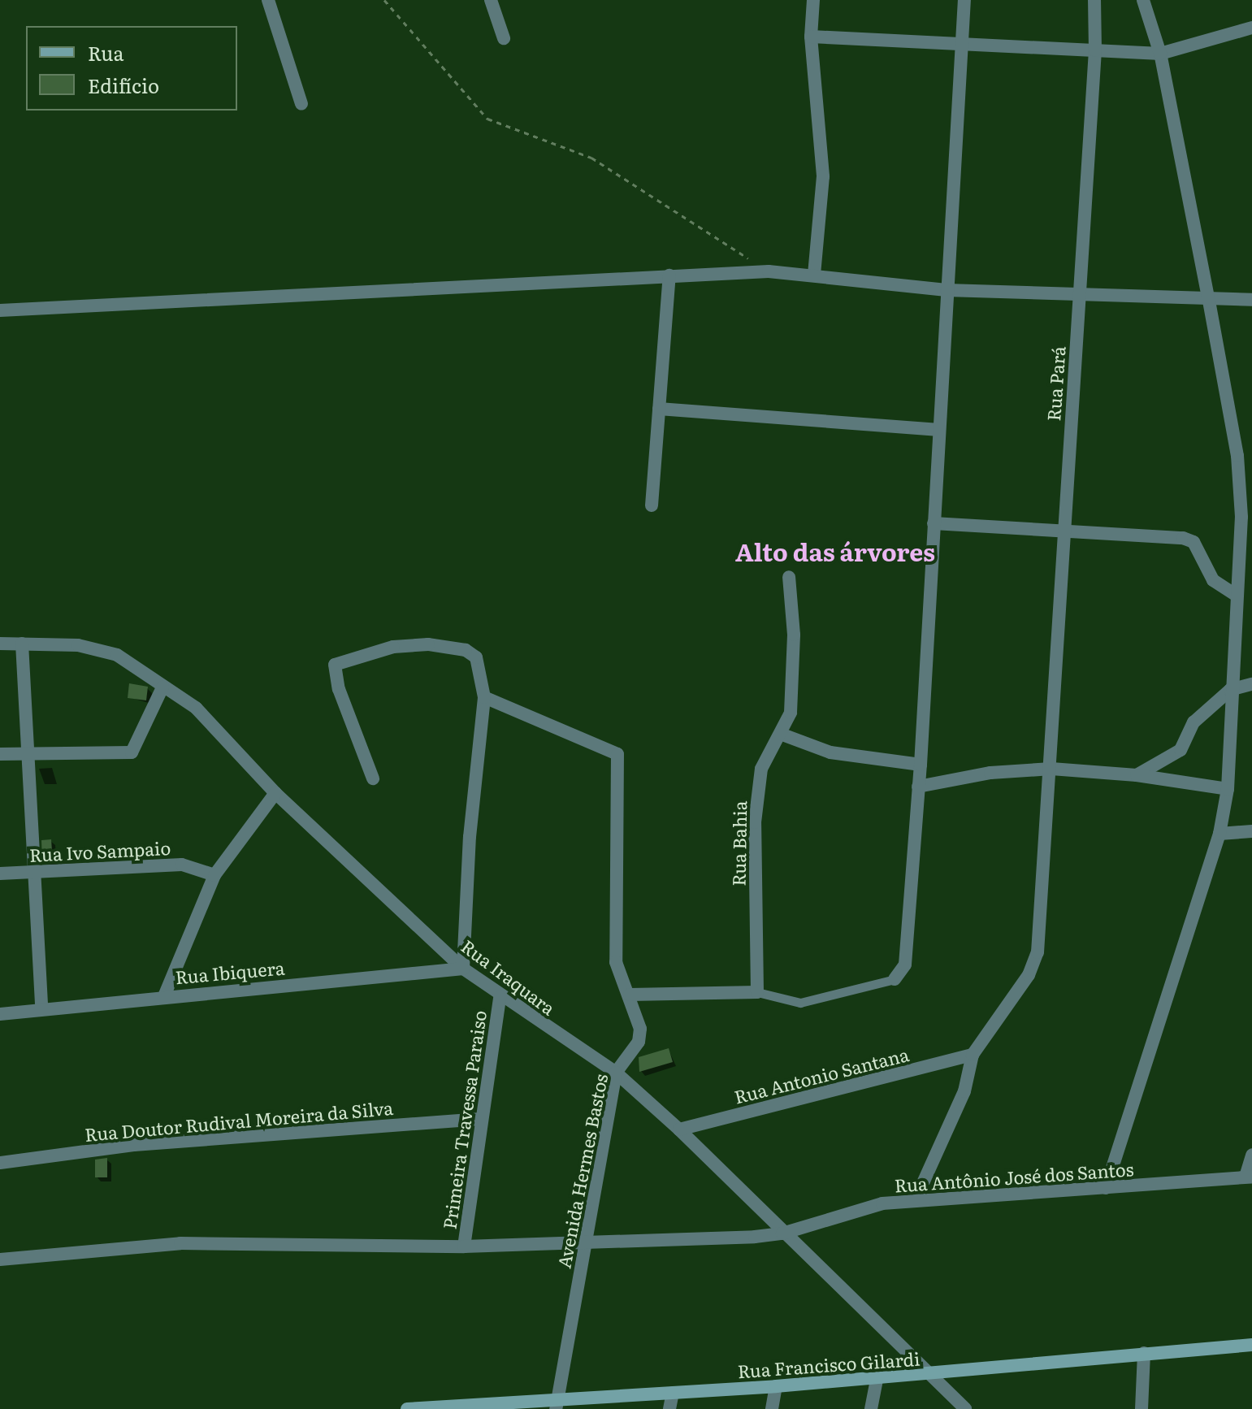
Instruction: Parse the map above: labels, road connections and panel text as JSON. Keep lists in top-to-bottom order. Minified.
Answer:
{"streets":{"street":["Rua Pará","Rua Bahia","Rua Ivo Sampaio","Rua Ibiquera","Rua Iraquara","Rua Antonio Santana","Primeira Travessa Paraiso","Rua Doutor Rudival Moreira da Silva","Avenida Hermes Bastos","Rua Antônio José dos Santos","Rua Francisco Gilardi"]},"crossings":[["Rua Pará","Rua Antonio Santana"],["Rua Ibiquera","Rua Iraquara"],["Rua Iraquara","Rua Antonio Santana"],["Rua Iraquara","Primeira Travessa Paraiso"],["Rua Iraquara","Avenida Hermes Bastos"],["Rua Iraquara","Rua Antônio José dos Santos"],["Rua Iraquara","Rua Francisco Gilardi"],["Primeira Travessa Paraiso","Rua Doutor Rudival Moreira da Silva"],["Primeira Travessa Paraiso","Rua Antônio José dos Santos"],["Avenida Hermes Bastos","Rua Antônio José dos Santos"],["Avenida Hermes Bastos","Rua Francisco Gilardi"]],"districts":["Alto das árvores"],"legend":["Rua","Edifício"]}
